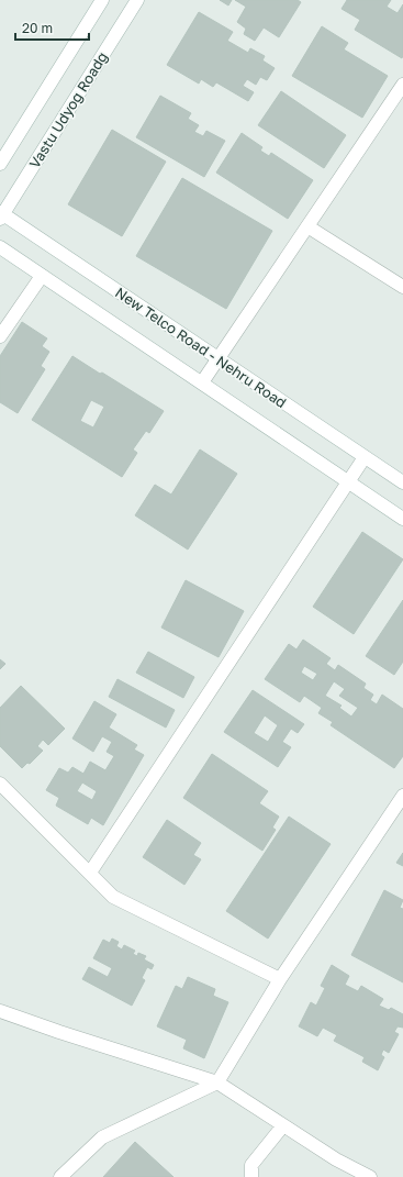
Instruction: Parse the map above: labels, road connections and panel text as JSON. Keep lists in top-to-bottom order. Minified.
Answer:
{"streets":{"street":["Vastu Udyog Roadg","New Telco Road - Nehru Road"]},"crossings":[["Vastu Udyog Roadg","New Telco Road - Nehru Road"]],"scale_bar":"20 m"}
